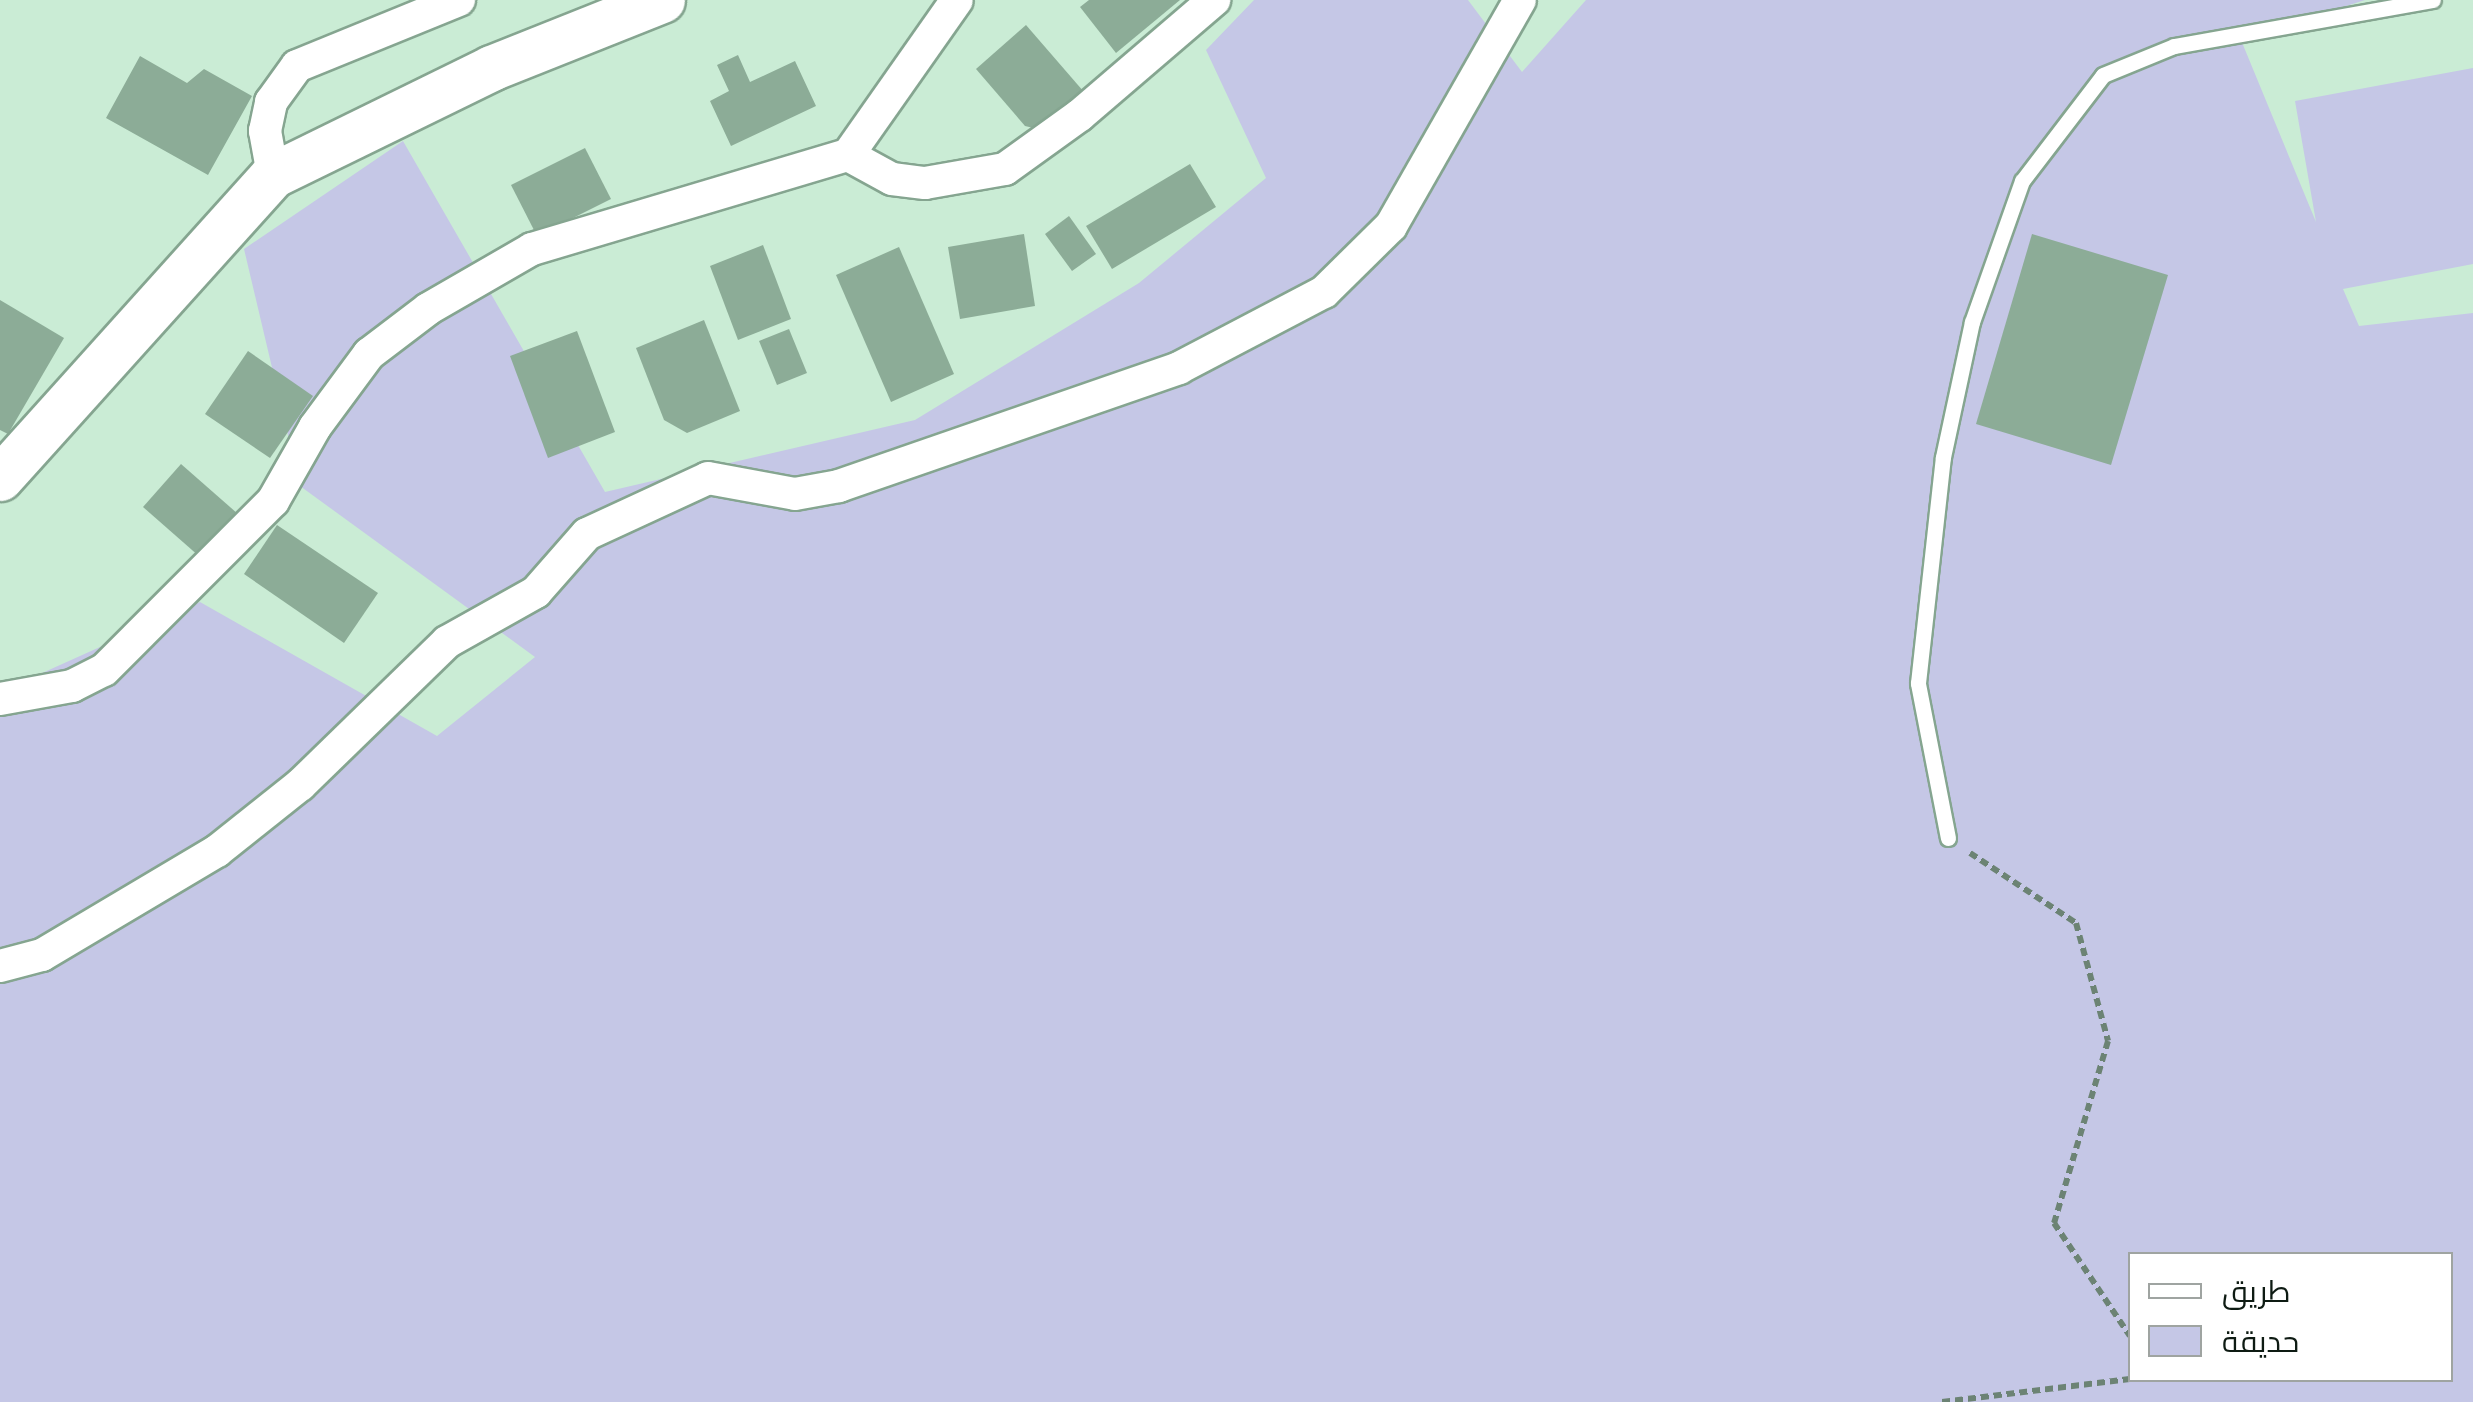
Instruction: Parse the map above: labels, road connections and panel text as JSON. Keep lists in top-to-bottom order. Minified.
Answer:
{"legend":["طريق","حديقة"]}
